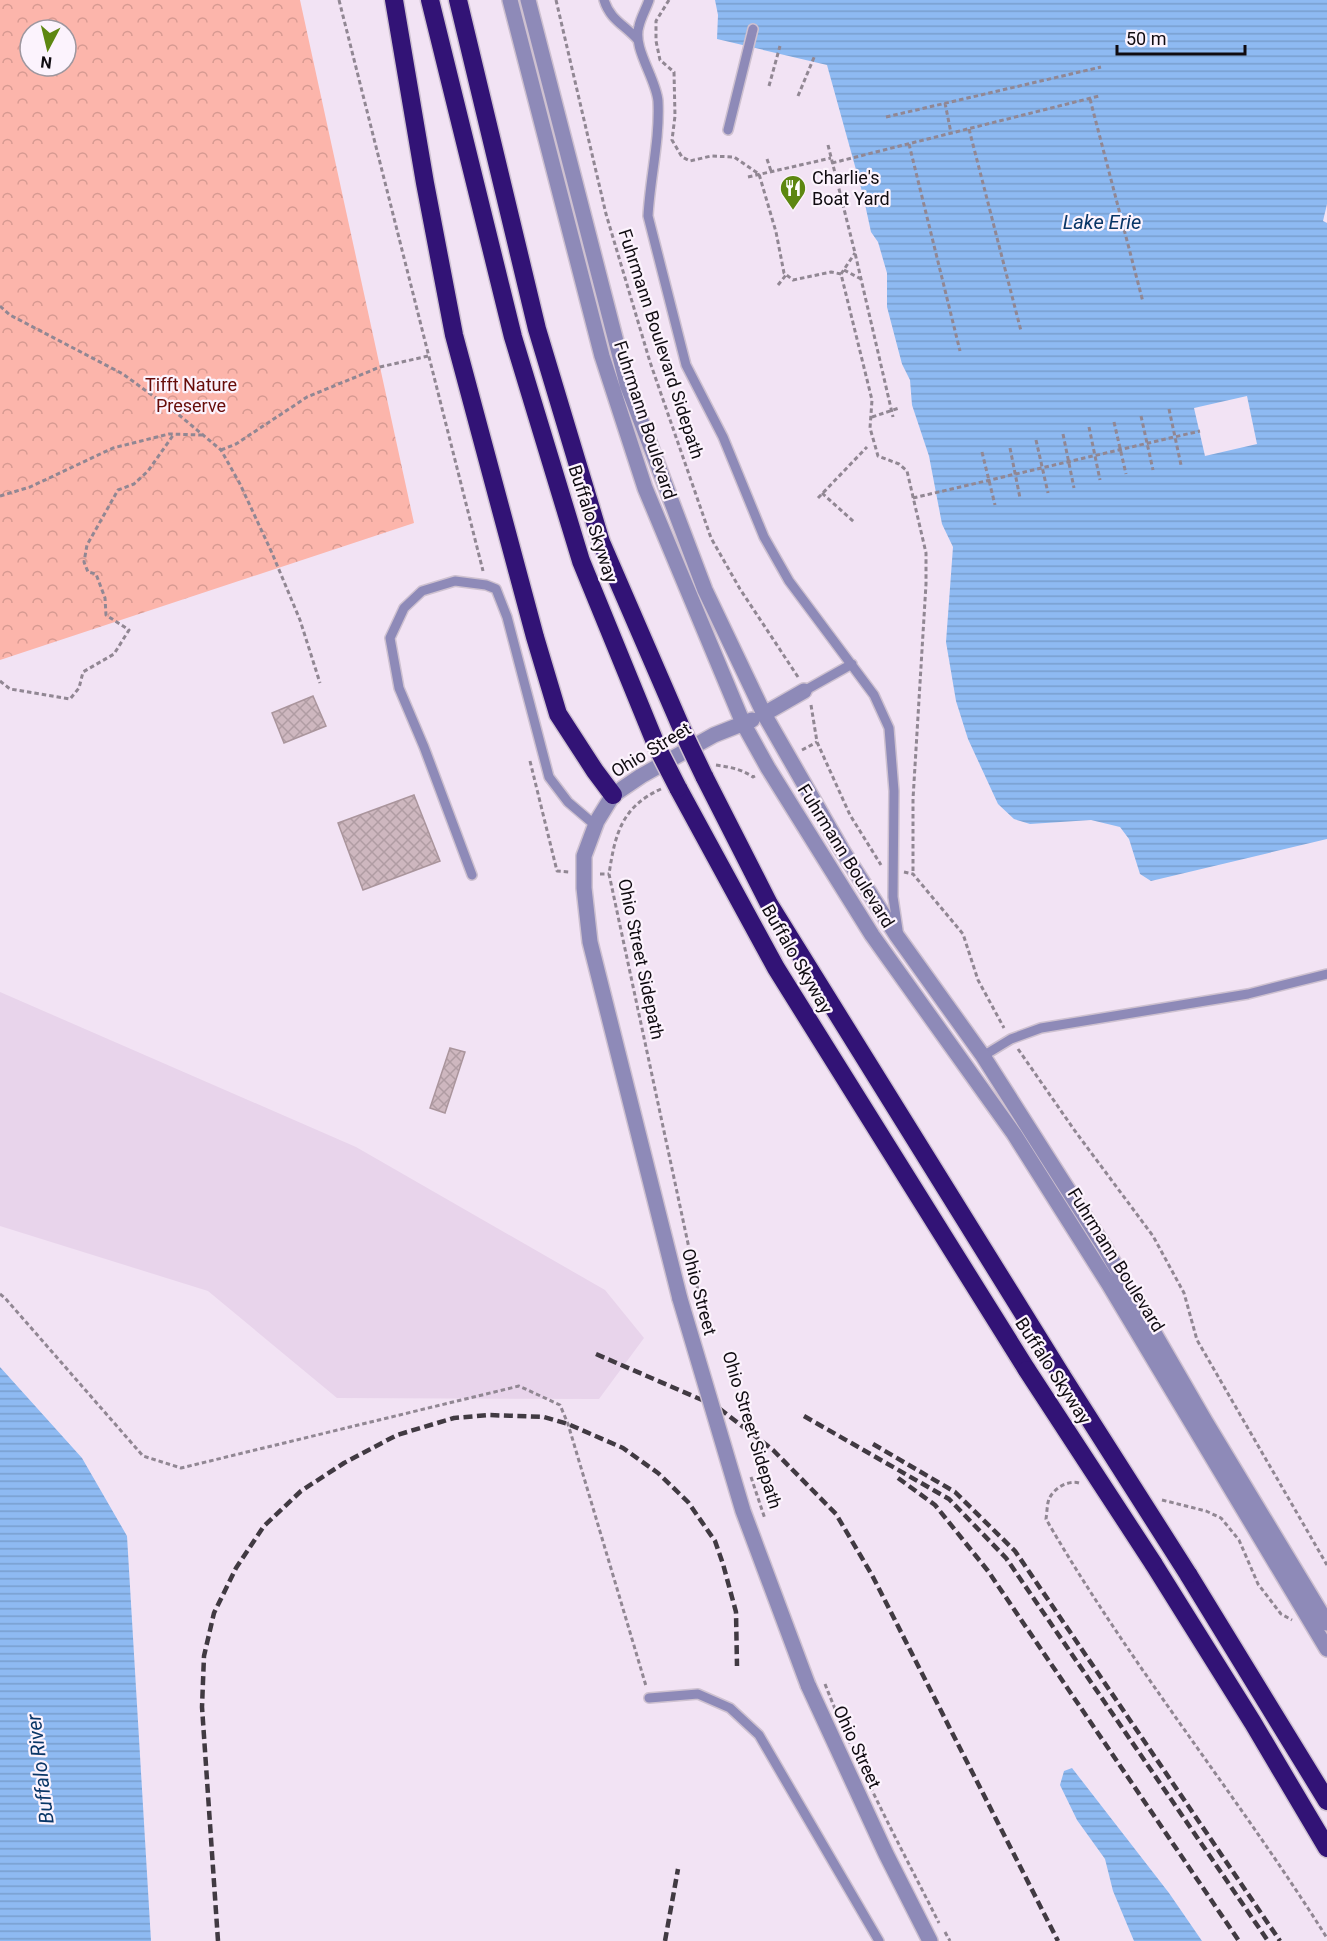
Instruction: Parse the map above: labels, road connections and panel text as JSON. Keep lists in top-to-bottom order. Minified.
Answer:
{"streets":{"highway":["Buffalo Skyway"],"street":["Fuhrmann Boulevard","Ohio Street"],"path":["Fuhrmann Boulevard Sidepath","Ohio Street Sidepath"]},"crossings":[["Fuhrmann Boulevard","Ohio Street"],["Buffalo Skyway","Ohio Street Sidepath"]],"water":["Lake Erie","Buffalo River"],"parks":["Tifft Nature Preserve"],"places":{"restaurant":["Charlie's Boat Yard"]},"scale_bar":"50 m","north":"bottom"}
